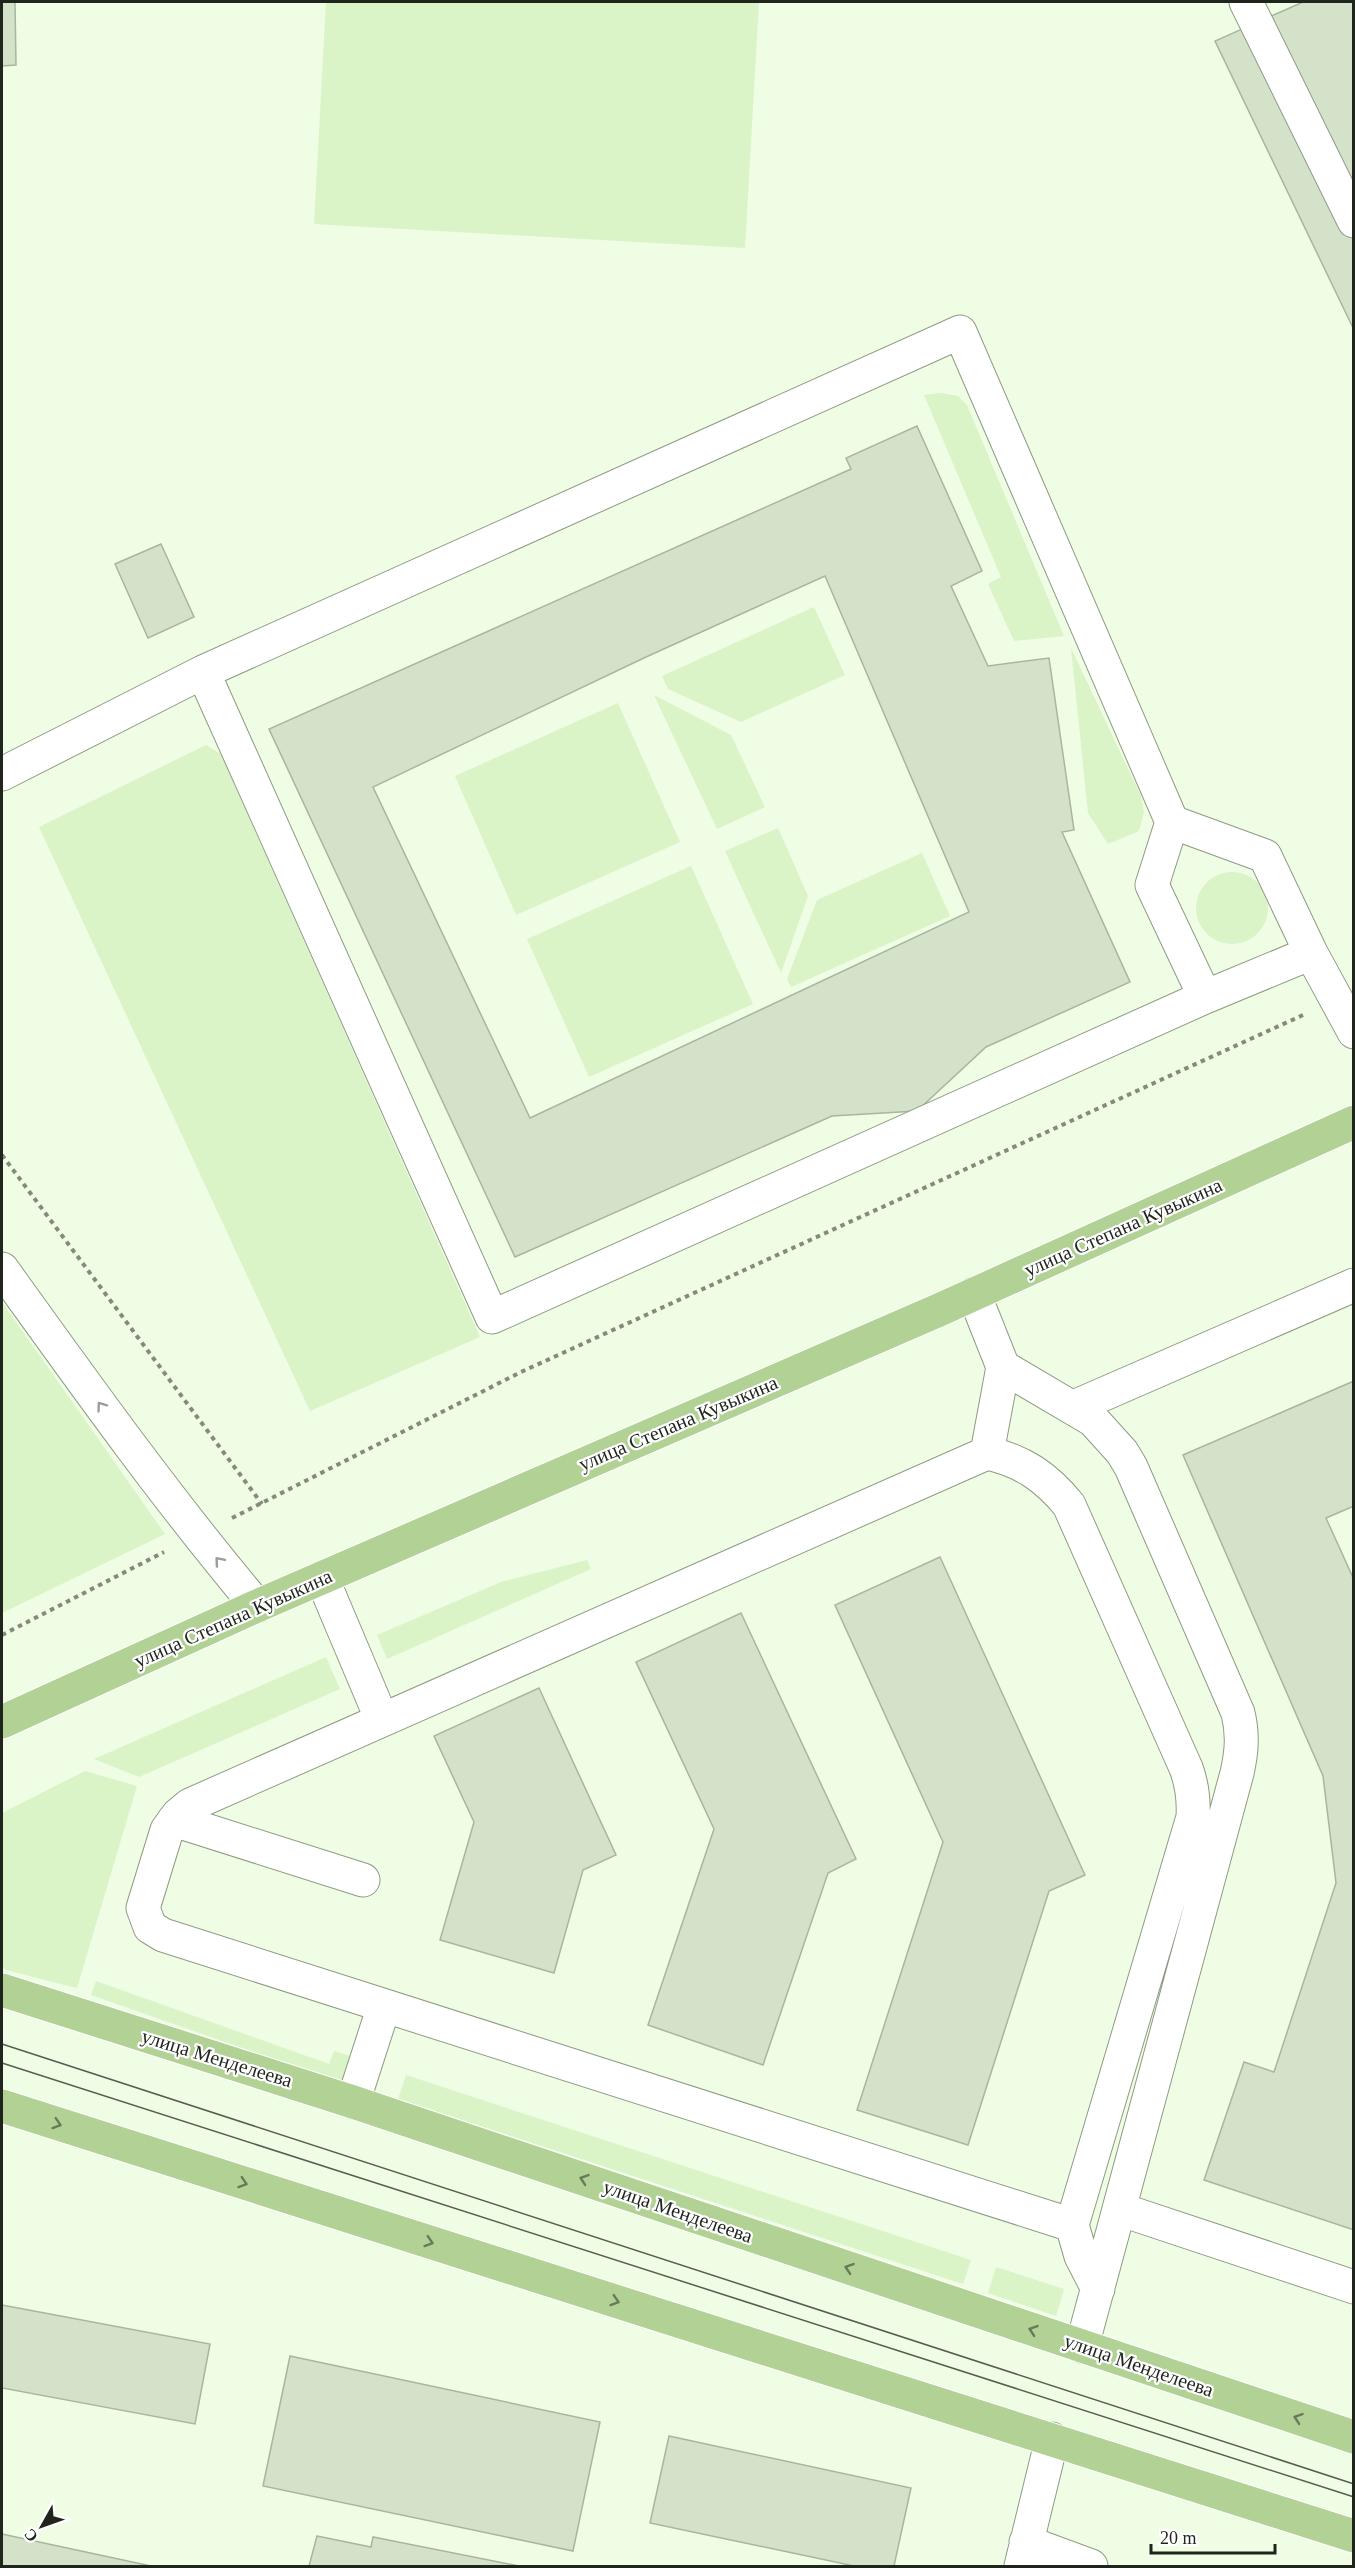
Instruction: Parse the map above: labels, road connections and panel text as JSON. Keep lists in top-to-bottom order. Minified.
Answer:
{"streets":{"main road":["улица Степана Кувыкина","улица Менделеева"]},"scale_bar":"20 m","north":"bottom left"}
